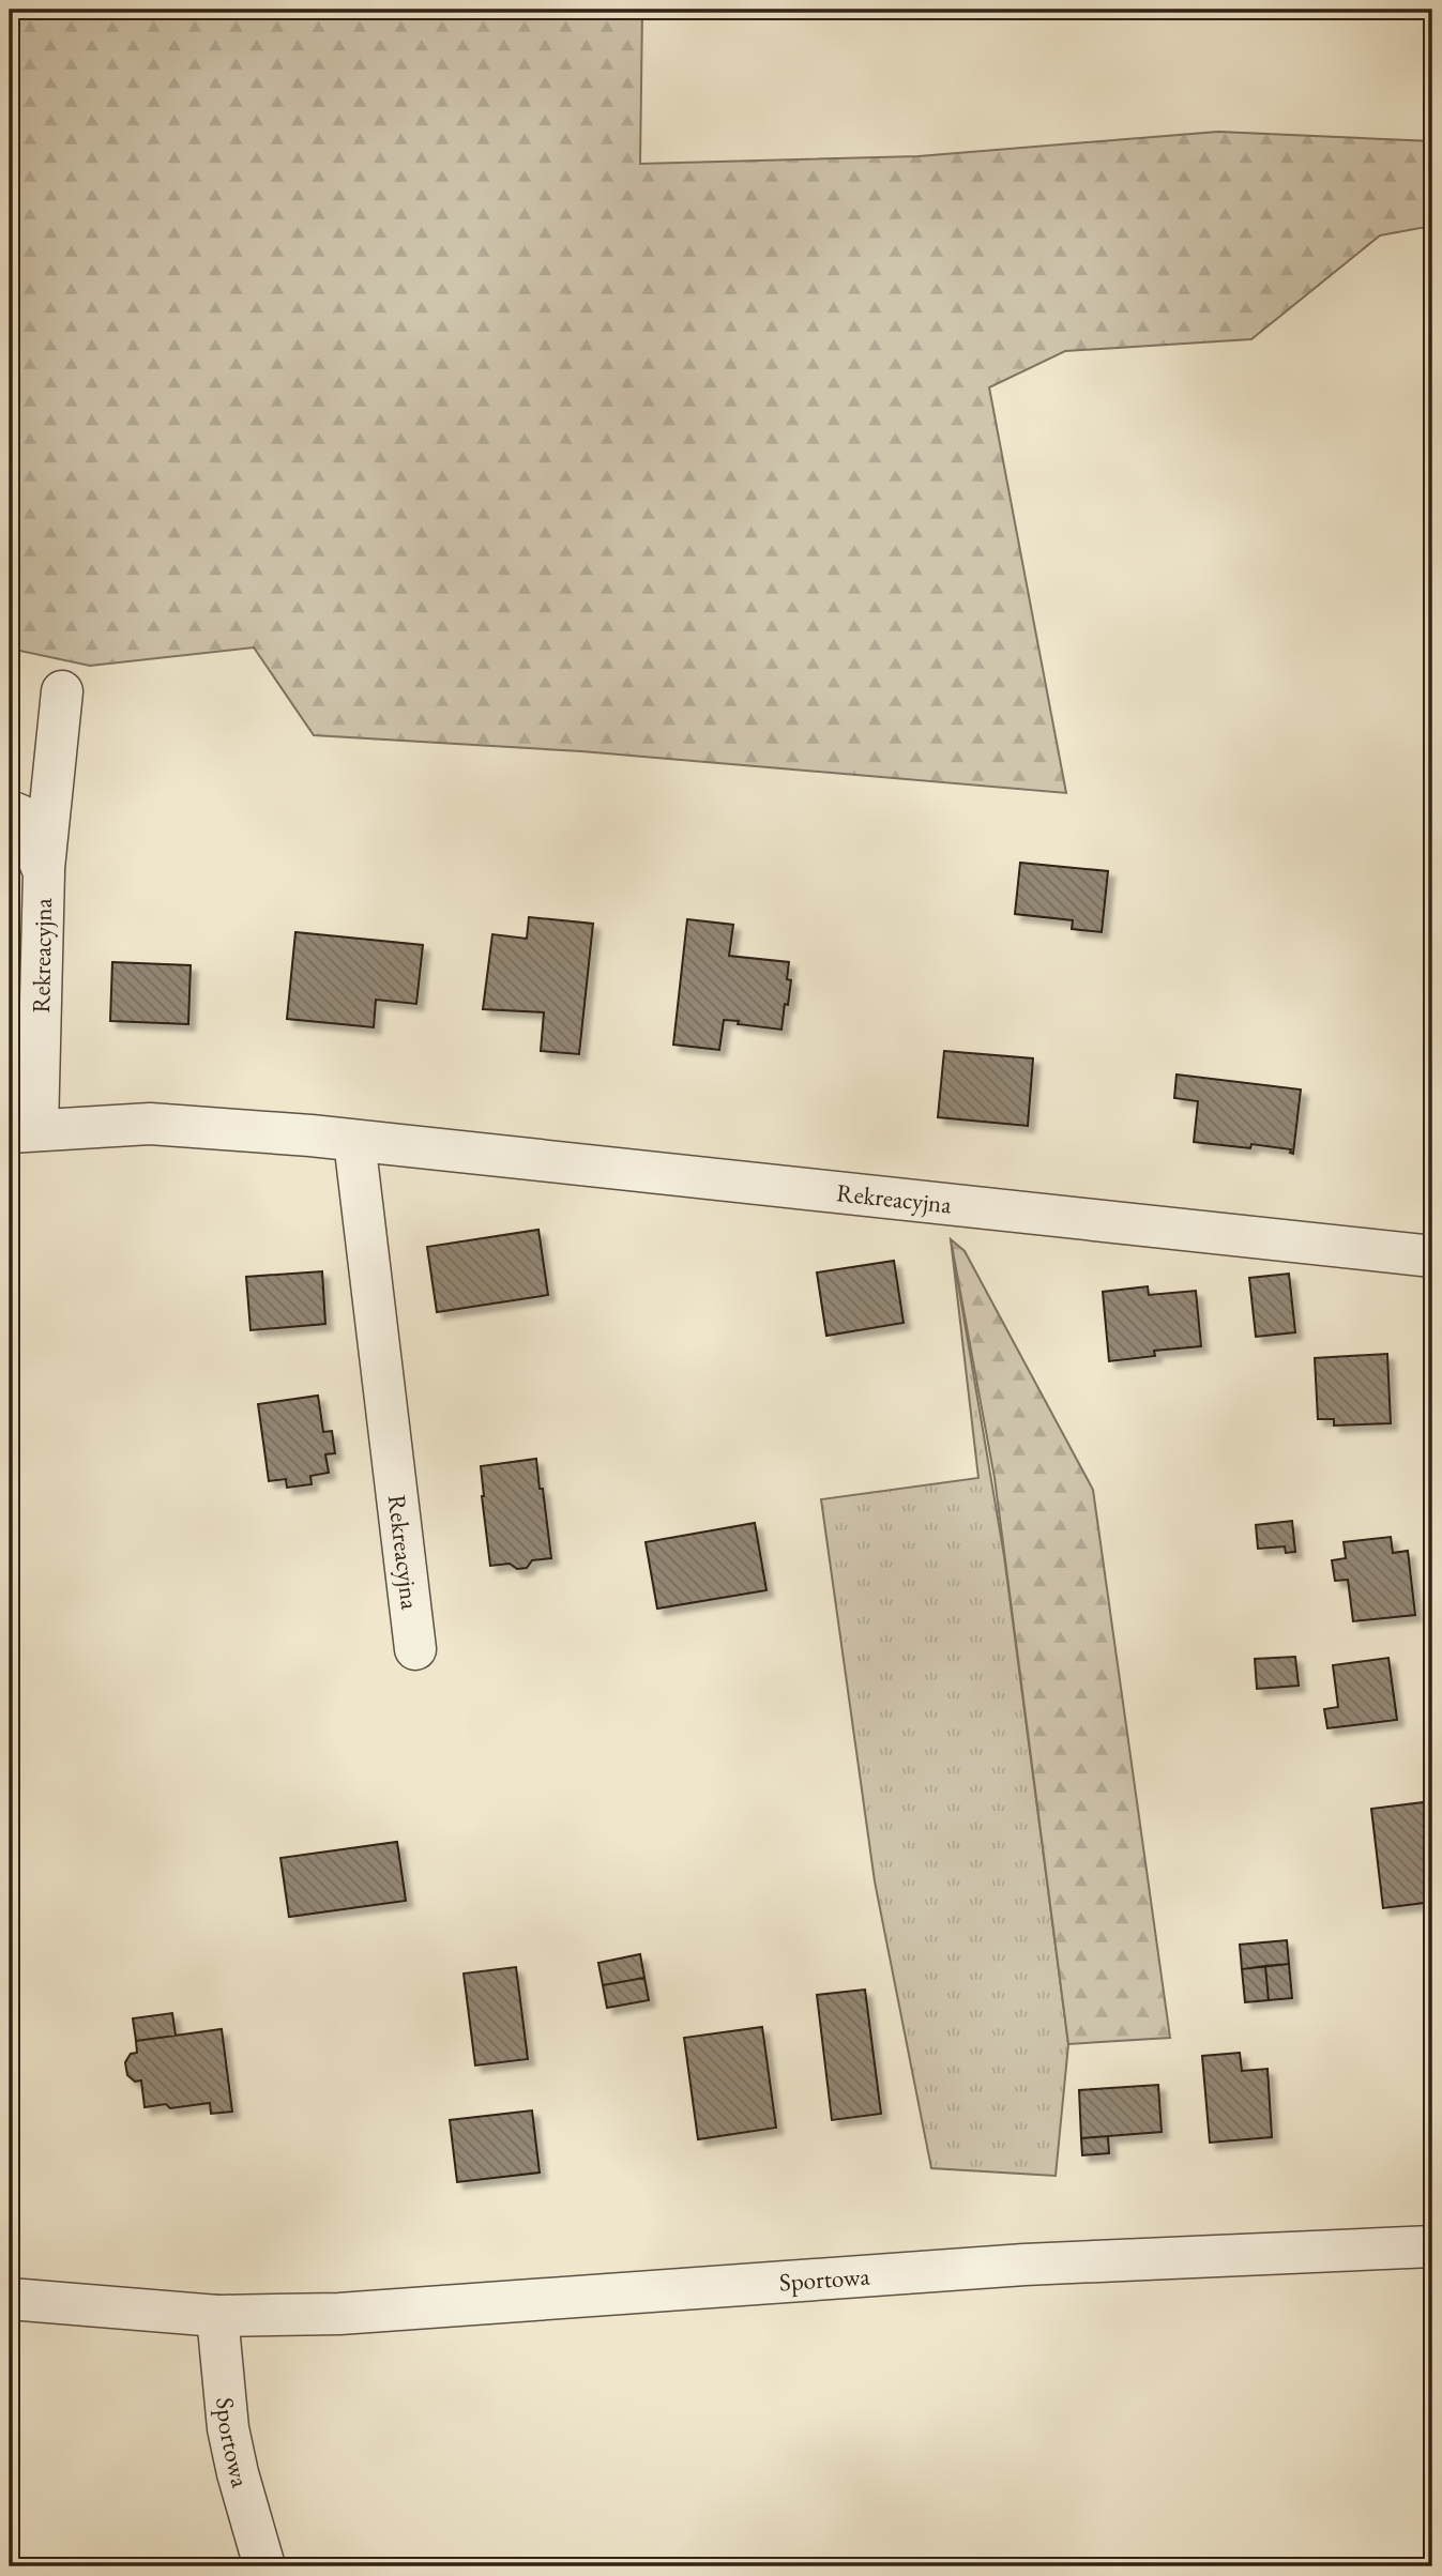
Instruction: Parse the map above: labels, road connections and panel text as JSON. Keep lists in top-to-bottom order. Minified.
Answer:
{"streets":{"street":["Rekreacyjna","Sportowa"]}}
